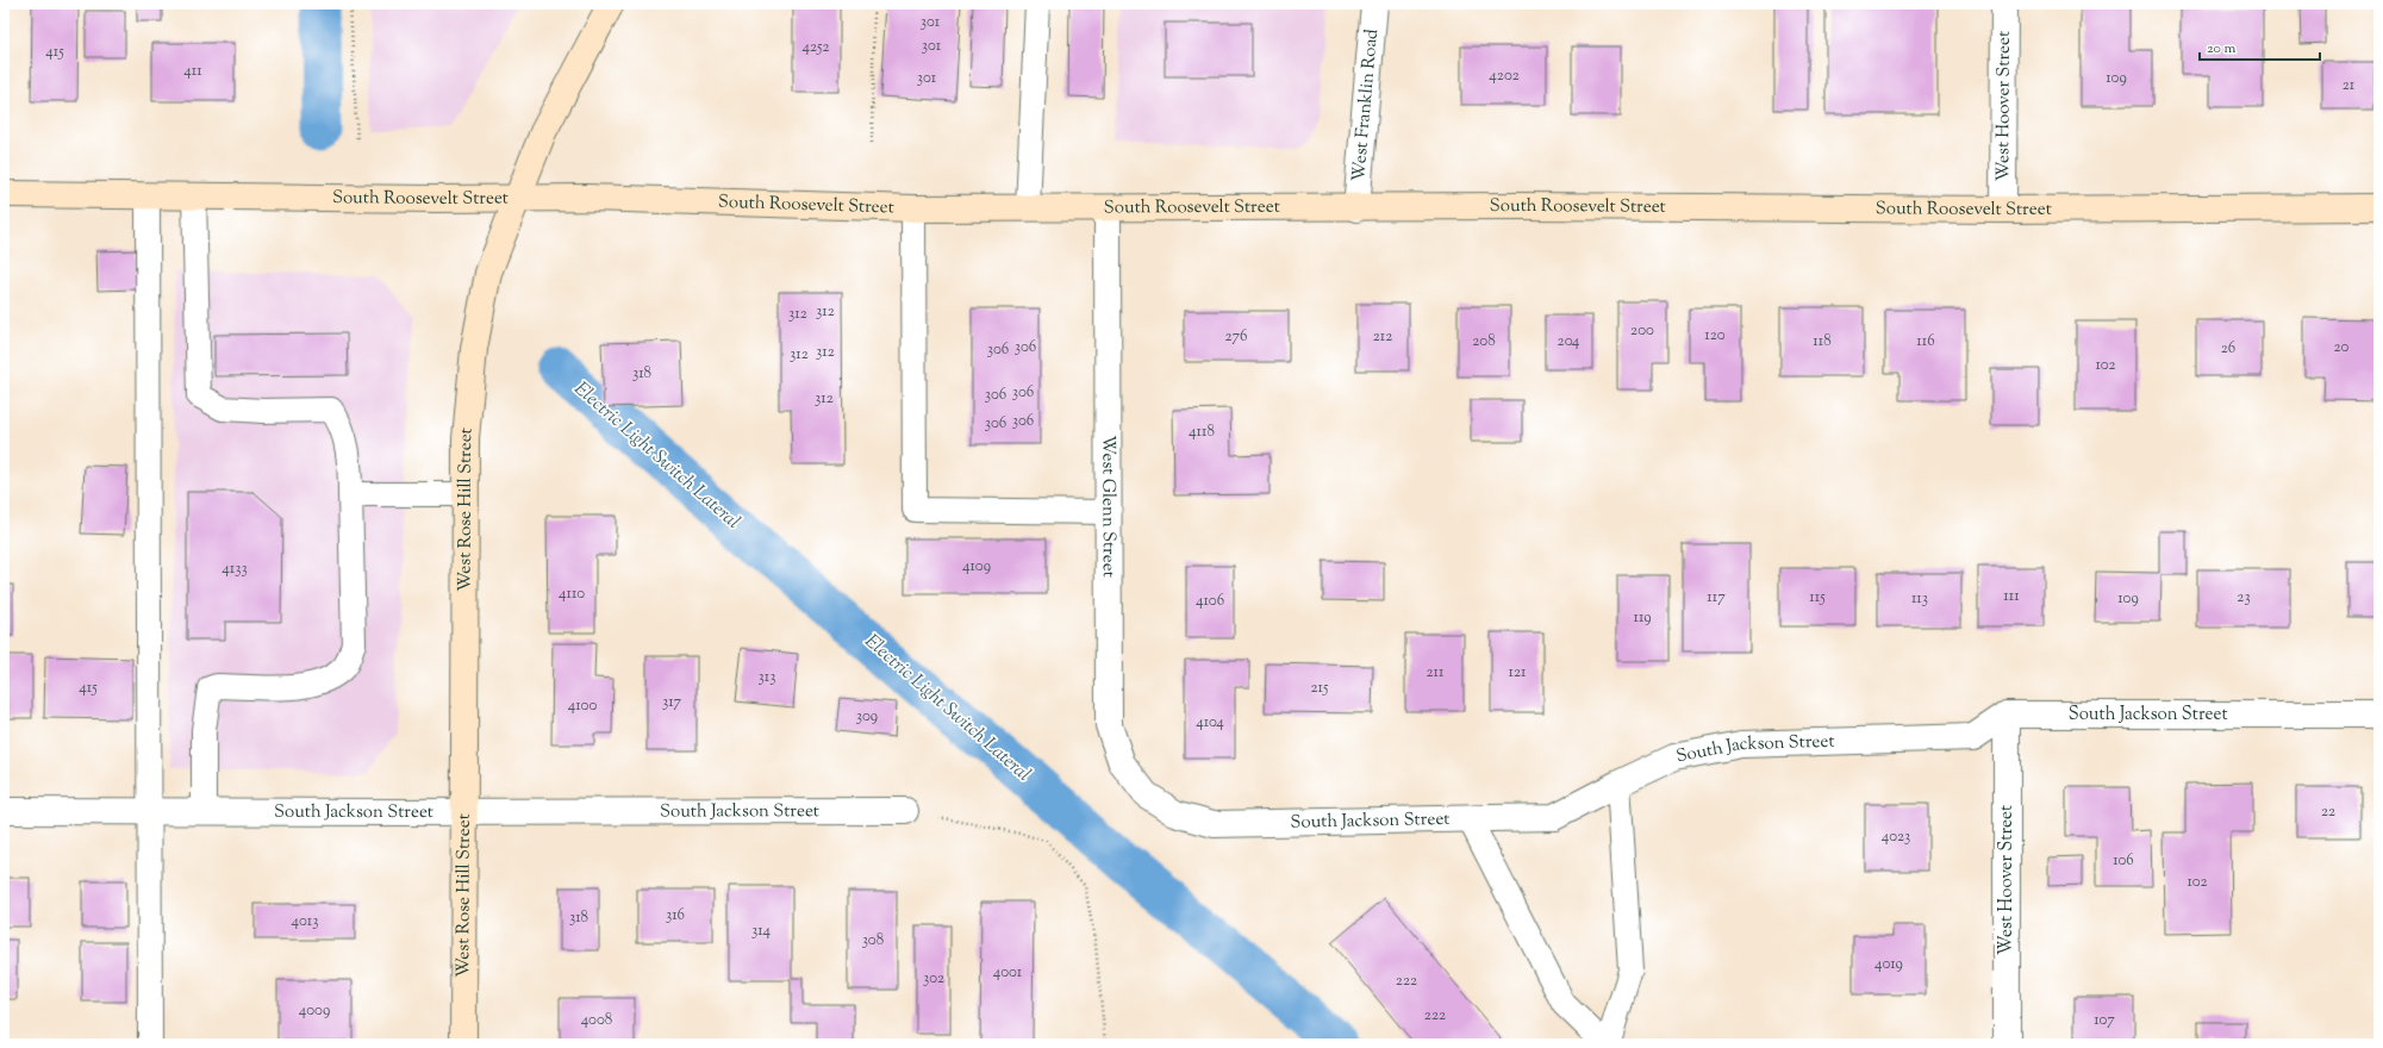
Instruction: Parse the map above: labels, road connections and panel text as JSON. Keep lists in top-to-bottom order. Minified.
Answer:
{"streets":{"street":["West Franklin Road","West Hoover Street","South Roosevelt Street","West Glenn Street","West Rose Hill Street","South Jackson Street"]},"crossings":[["West Franklin Road","South Roosevelt Street"],["West Hoover Street","South Roosevelt Street"],["West Hoover Street","South Jackson Street"],["South Roosevelt Street","West Glenn Street"],["South Roosevelt Street","West Rose Hill Street"],["West Glenn Street","South Jackson Street"],["West Rose Hill Street","South Jackson Street"]],"water":["Electric Light Switch Lateral"],"house_numbers":["301","301","4252","415","411","4202","301","109","21","312","312","200","120","276","212","208","204","118","116","306","20","26","306","312","312","102","318","306","306","312","306","306","4118","4109","4133","4110","111","117","115","23","113","109","4106","119","211","121","313","415","215","317","4100","309","4104","22","4023","106","102","316","318","4013","314","308","4019","4001","302","222","4009","222","4008","107"],"scale_bar":"20 m"}
